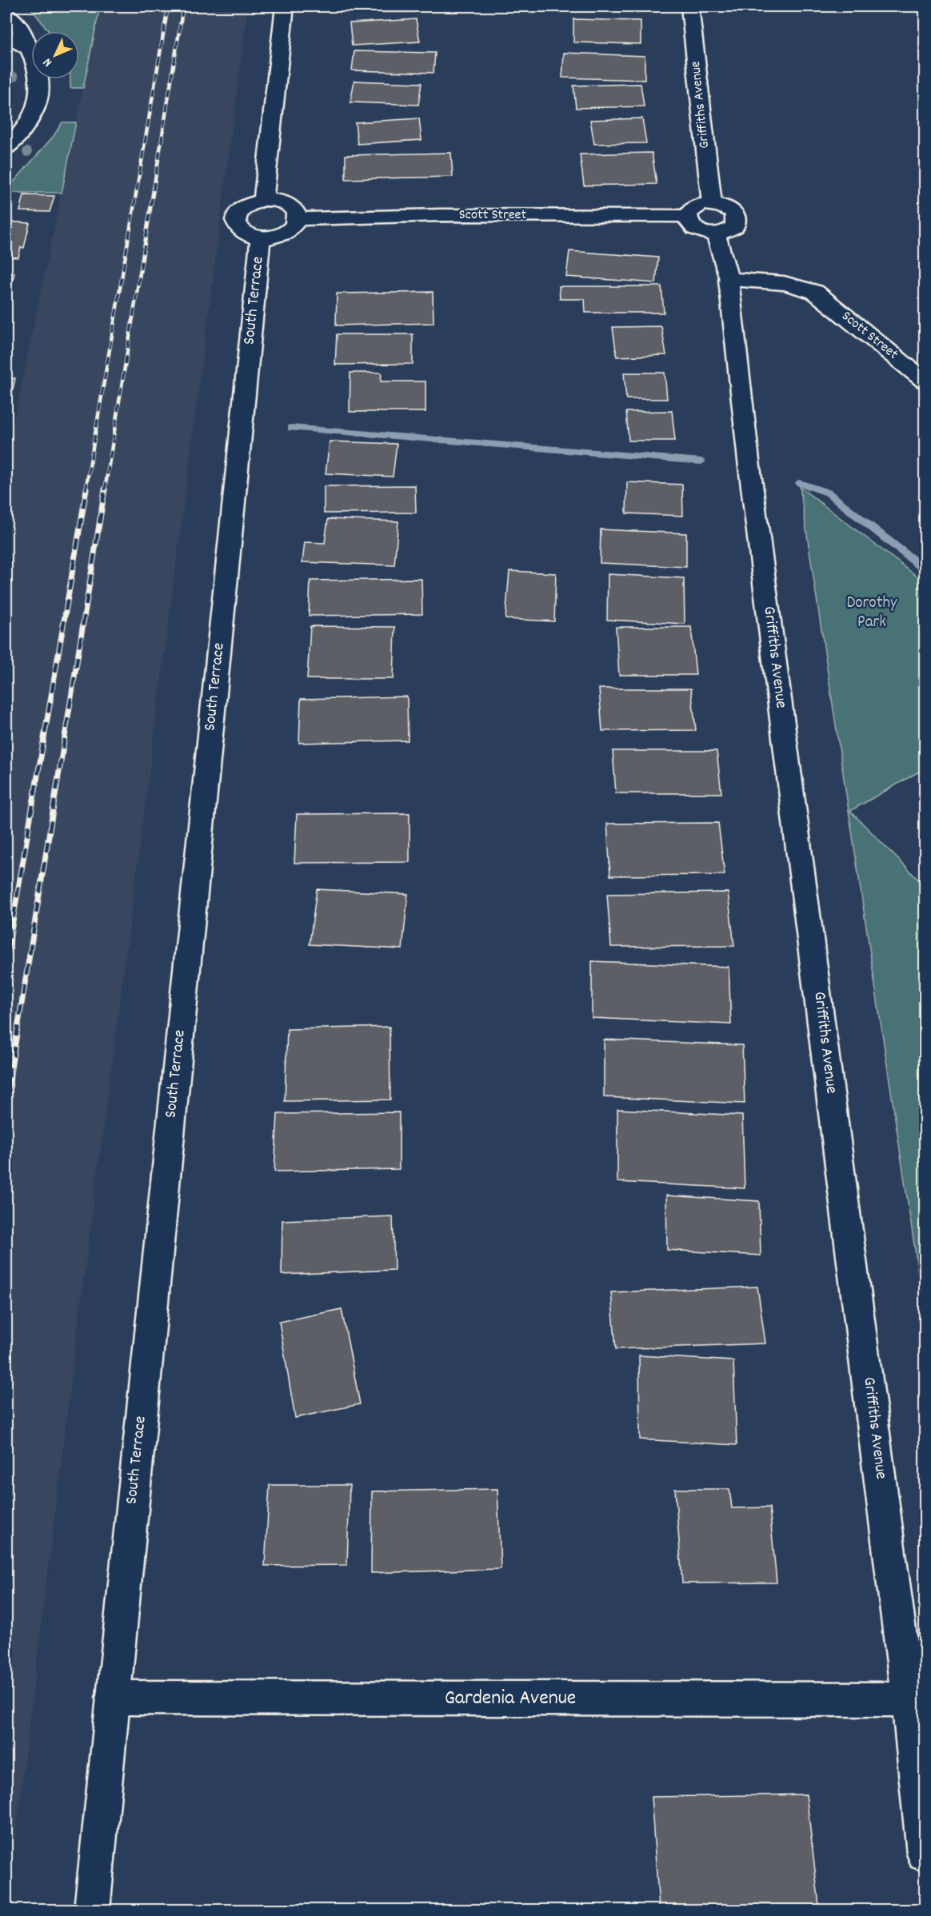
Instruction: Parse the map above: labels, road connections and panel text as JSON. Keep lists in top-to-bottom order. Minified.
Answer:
{"streets":{"street":["Griffiths Avenue","Scott Street","South Terrace","Gardenia Avenue"]},"crossings":[["Griffiths Avenue","Scott Street"],["Griffiths Avenue","Gardenia Avenue"],["Scott Street","South Terrace"],["South Terrace","Gardenia Avenue"]],"parks":["Dorothy Park"],"north":"bottom left"}
